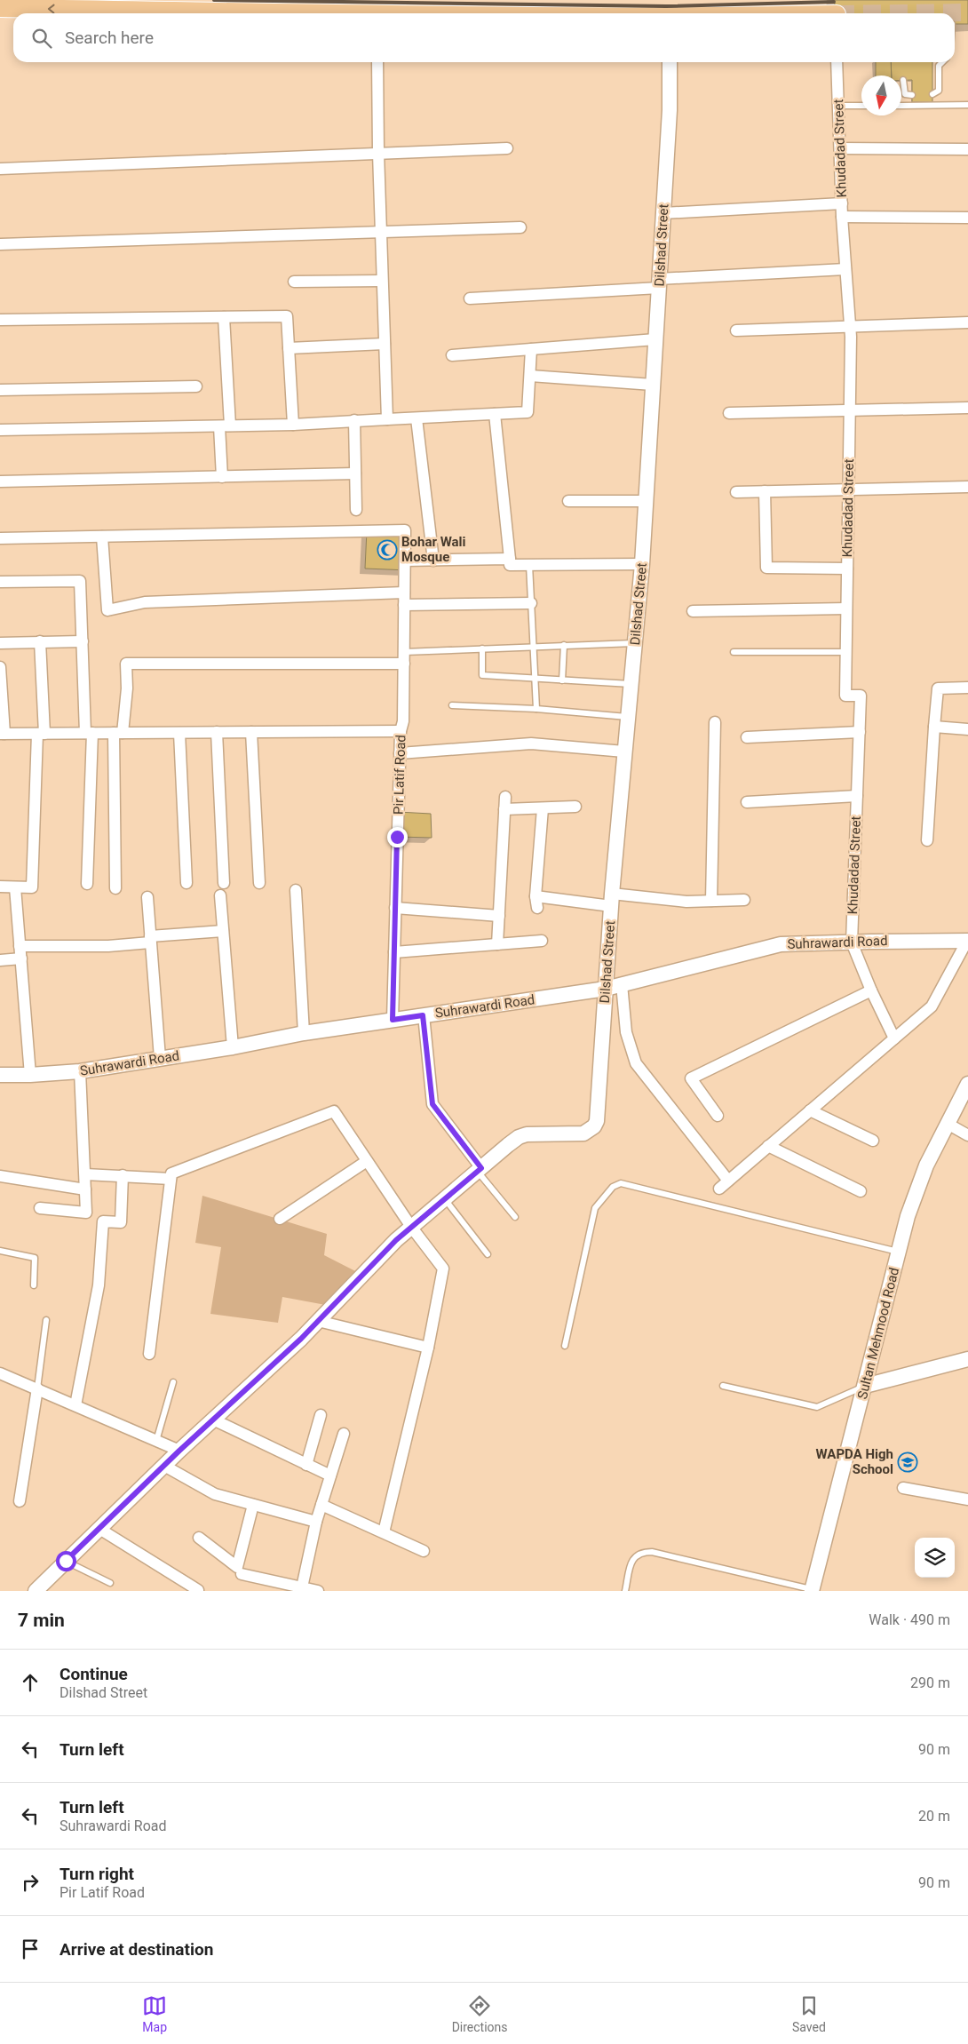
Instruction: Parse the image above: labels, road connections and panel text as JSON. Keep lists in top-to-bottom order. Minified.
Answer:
{"streets":{"street":["Khudadad Street","Dilshad Street","Pir Latif Road","Suhrawardi Road","Sultan Mehmood Road"]},"crossings":[["Khudadad Street","Suhrawardi Road"],["Dilshad Street","Suhrawardi Road"],["Pir Latif Road","Suhrawardi Road"]],"places":{"mosque":["Bohar Wali Mosque"],"school or university":["WAPDA High School"]},"north":"bottom","page":{"search":"Search here","heading":["7 min","Walk · 490 m"],"list":[["Continue","Dilshad Street","290 m"],["Turn left","90 m"],["Turn left","Suhrawardi Road","20 m"],["Turn right","Pir Latif Road","90 m"],"Arrive at destination"],"nav":["Map","Directions","Saved"]}}
